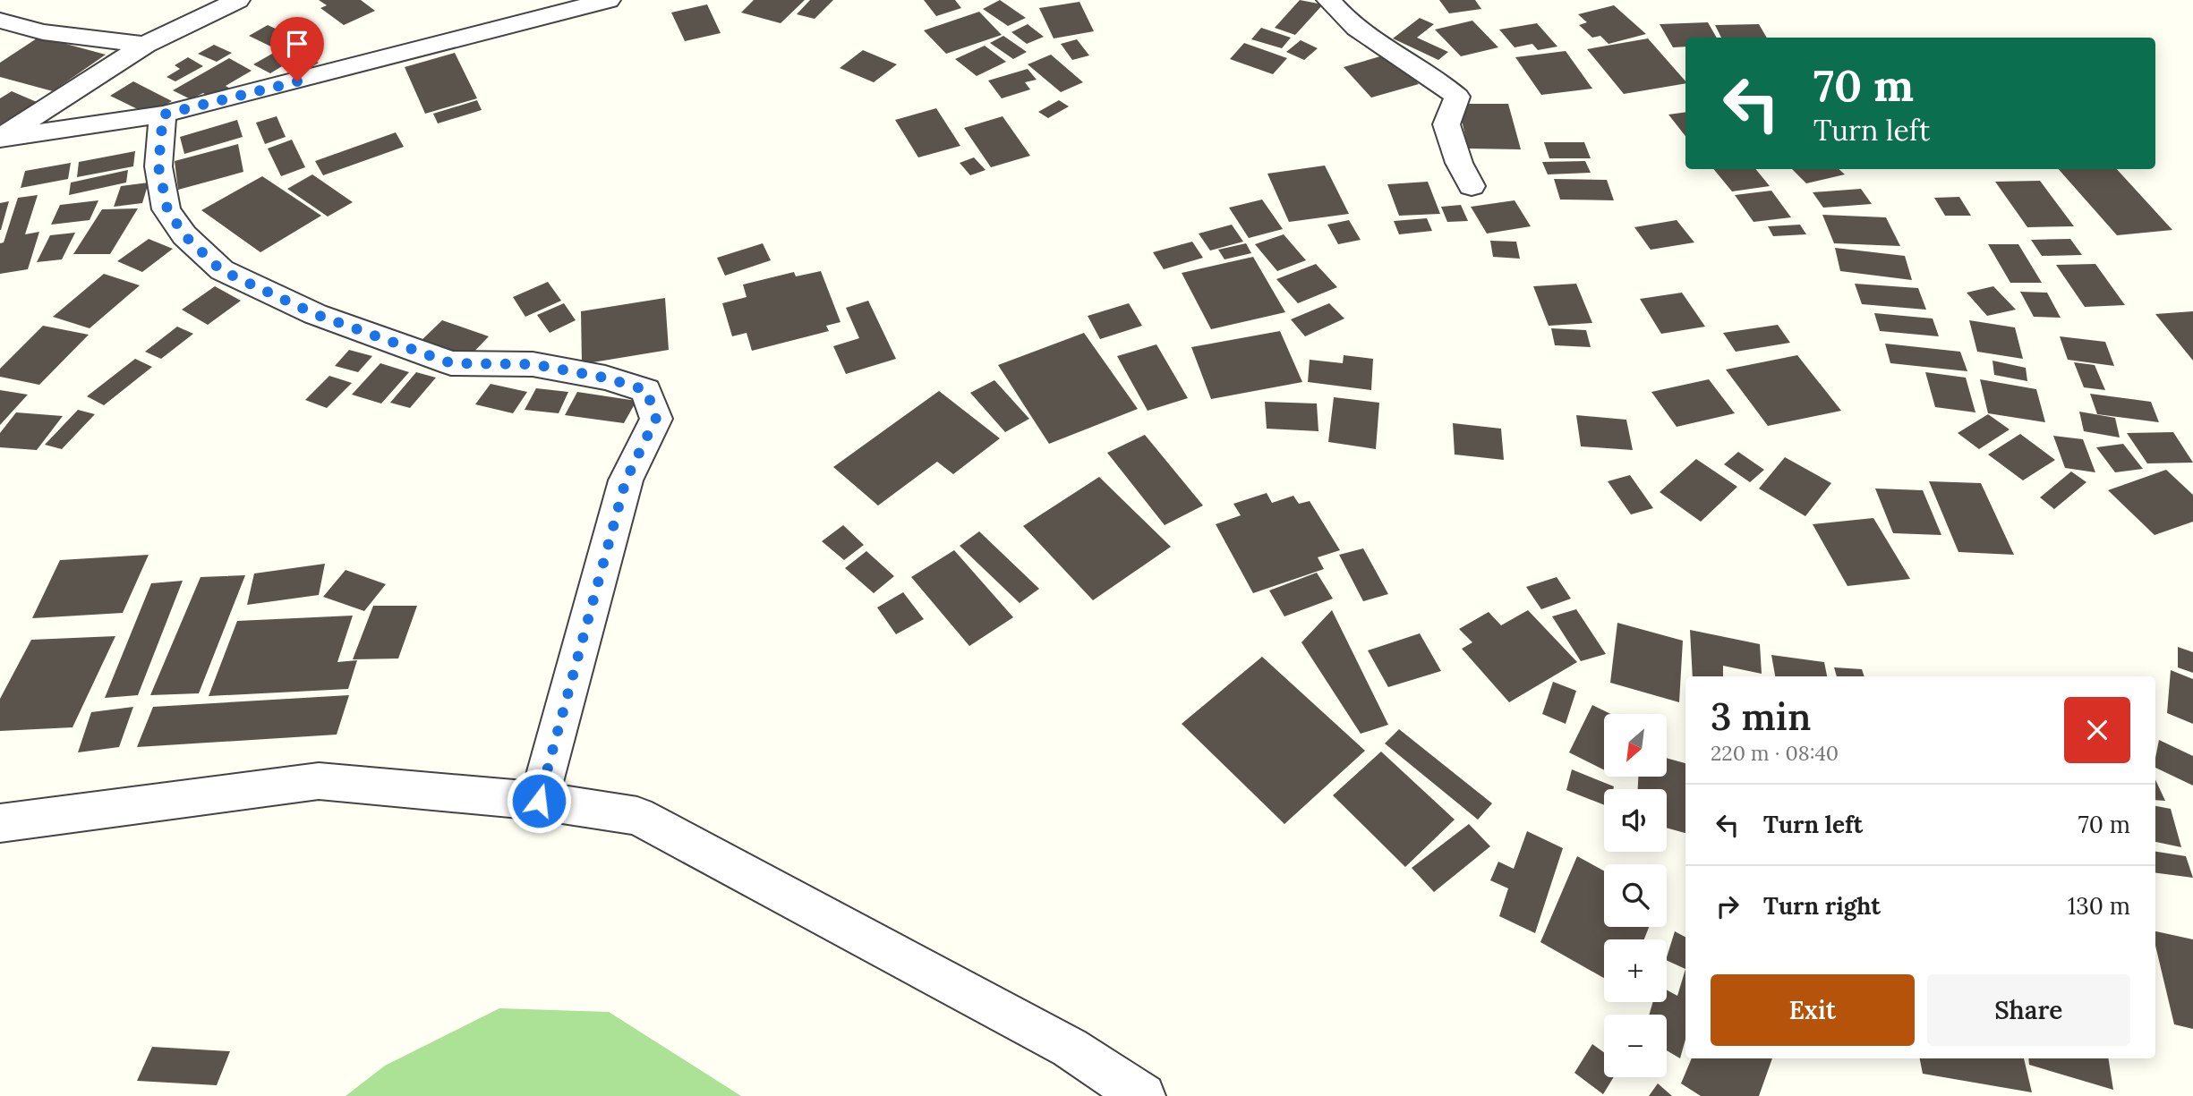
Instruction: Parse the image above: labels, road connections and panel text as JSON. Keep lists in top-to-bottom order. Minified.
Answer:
{"north":"bottom left","page":{"turn":["70 m","Turn left"],"heading":["3 min","220 m · 08:40"],"map_buttons":["+","−"],"list":[{"name":"Turn left","value":"70 m"},{"name":"Turn right","value":"130 m"}],"buttons":["Exit","Share"]}}
